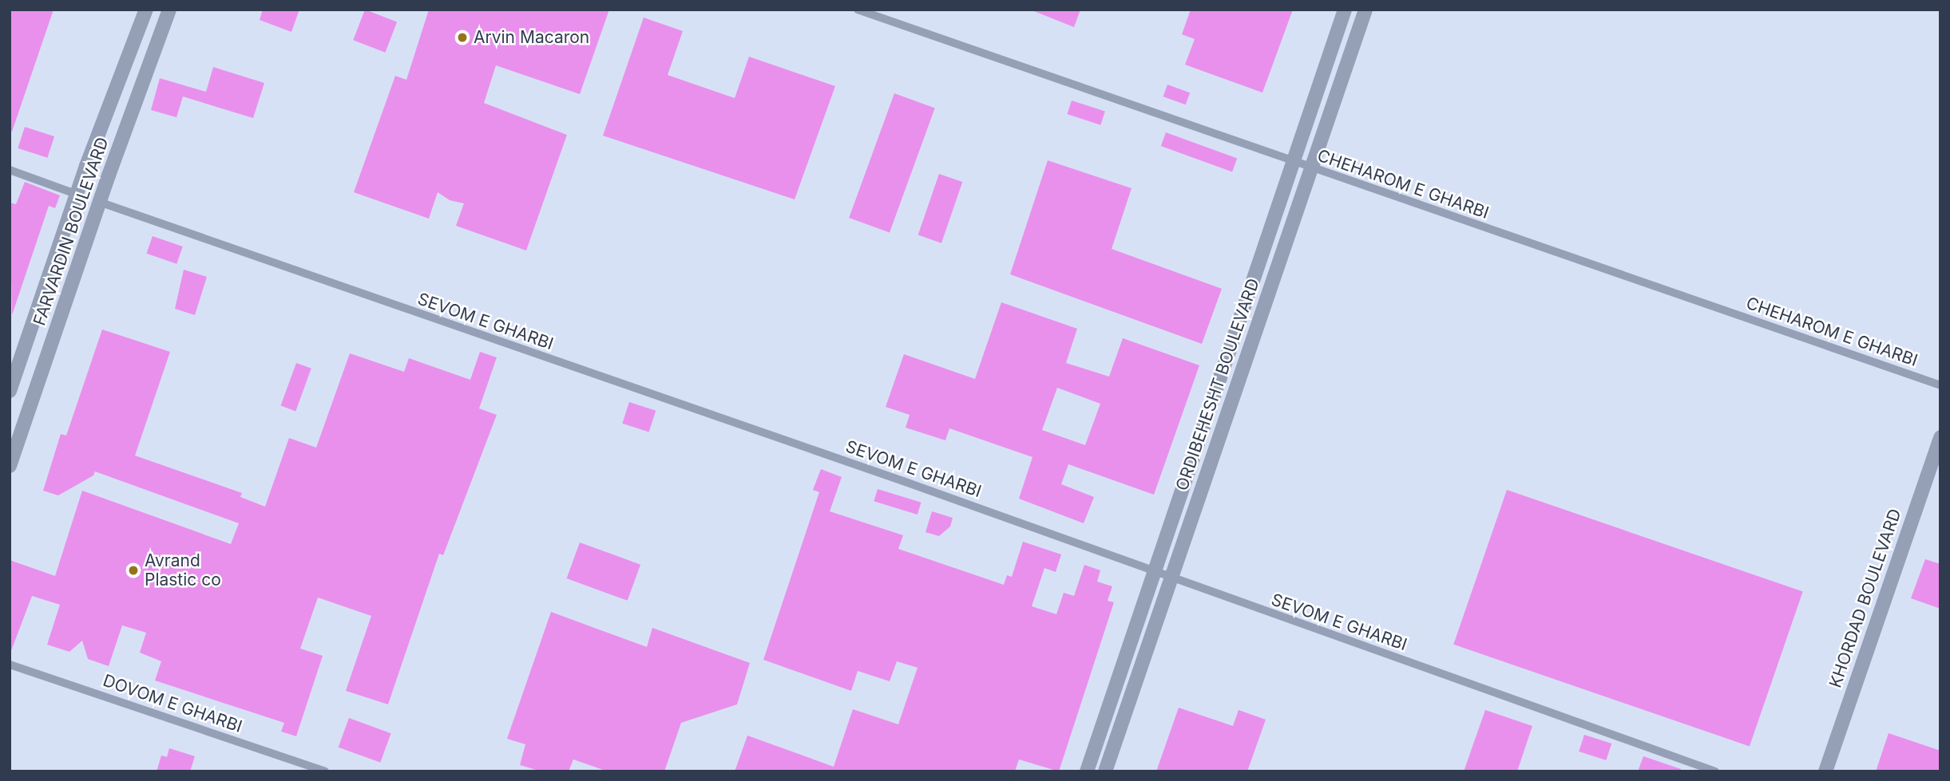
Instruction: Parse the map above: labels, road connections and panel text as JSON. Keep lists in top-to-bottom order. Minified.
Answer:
{"streets":{"street":["FARVARDIN BOULEVARD","ORDIBEHESHT BOULEVARD","KHORDAD BOULEVARD"],"lane":["CHEHAROM E GHARBI","SEVOM E GHARBI","DOVOM E GHARBI"]},"crossings":[["CHEHAROM E GHARBI","ORDIBEHESHT BOULEVARD"],["FARVARDIN BOULEVARD","SEVOM E GHARBI"],["SEVOM E GHARBI","ORDIBEHESHT BOULEVARD"]],"places":["Arvin Macaron","Avrand Plastic co"]}
